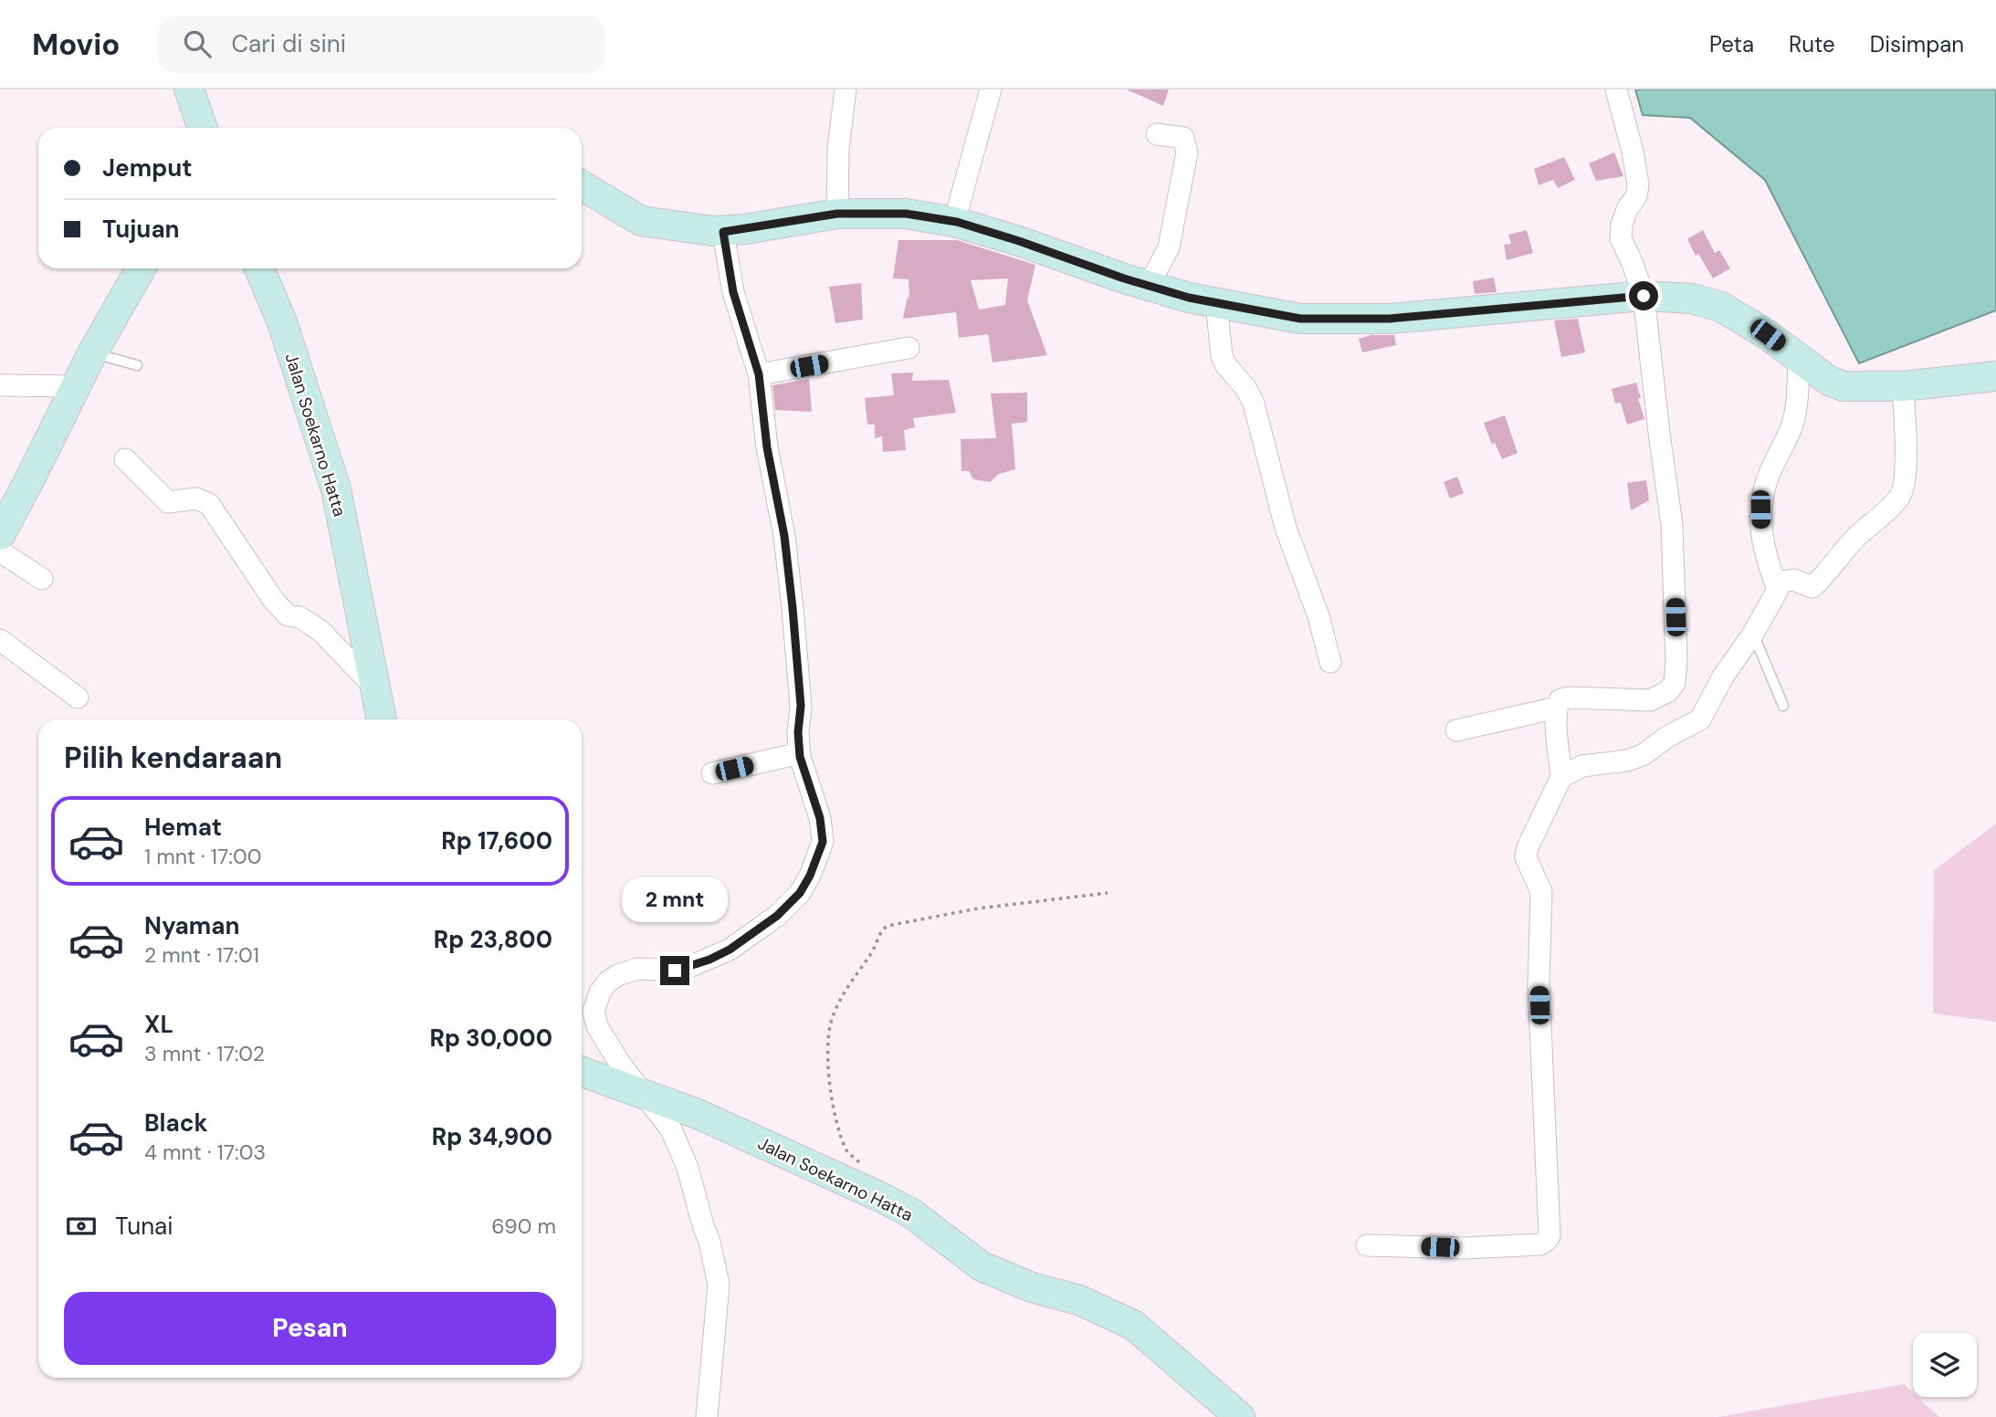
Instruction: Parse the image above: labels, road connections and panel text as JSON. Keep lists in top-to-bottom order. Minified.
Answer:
{"streets":{"street":["Jalan Soekarno Hatta"]},"page":{"header":"Movio","search":"Cari di sini","nav":["Peta","Rute","Disimpan"],"banner":["Jemput","Tujuan"],"heading":"Pilih kendaraan","list":[{"name":"Hemat","note":"1 mnt · 17:00","value":"Rp 17,600"},{"name":"Nyaman","note":"2 mnt · 17:01","value":"Rp 23,800"},{"name":"XL","note":"3 mnt · 17:02","value":"Rp 30,000"},{"name":"Black","note":"4 mnt · 17:03","value":"Rp 34,900"}],"bubble":"2 mnt","pay":["Tunai","690 m"],"buttons":"Pesan"}}
